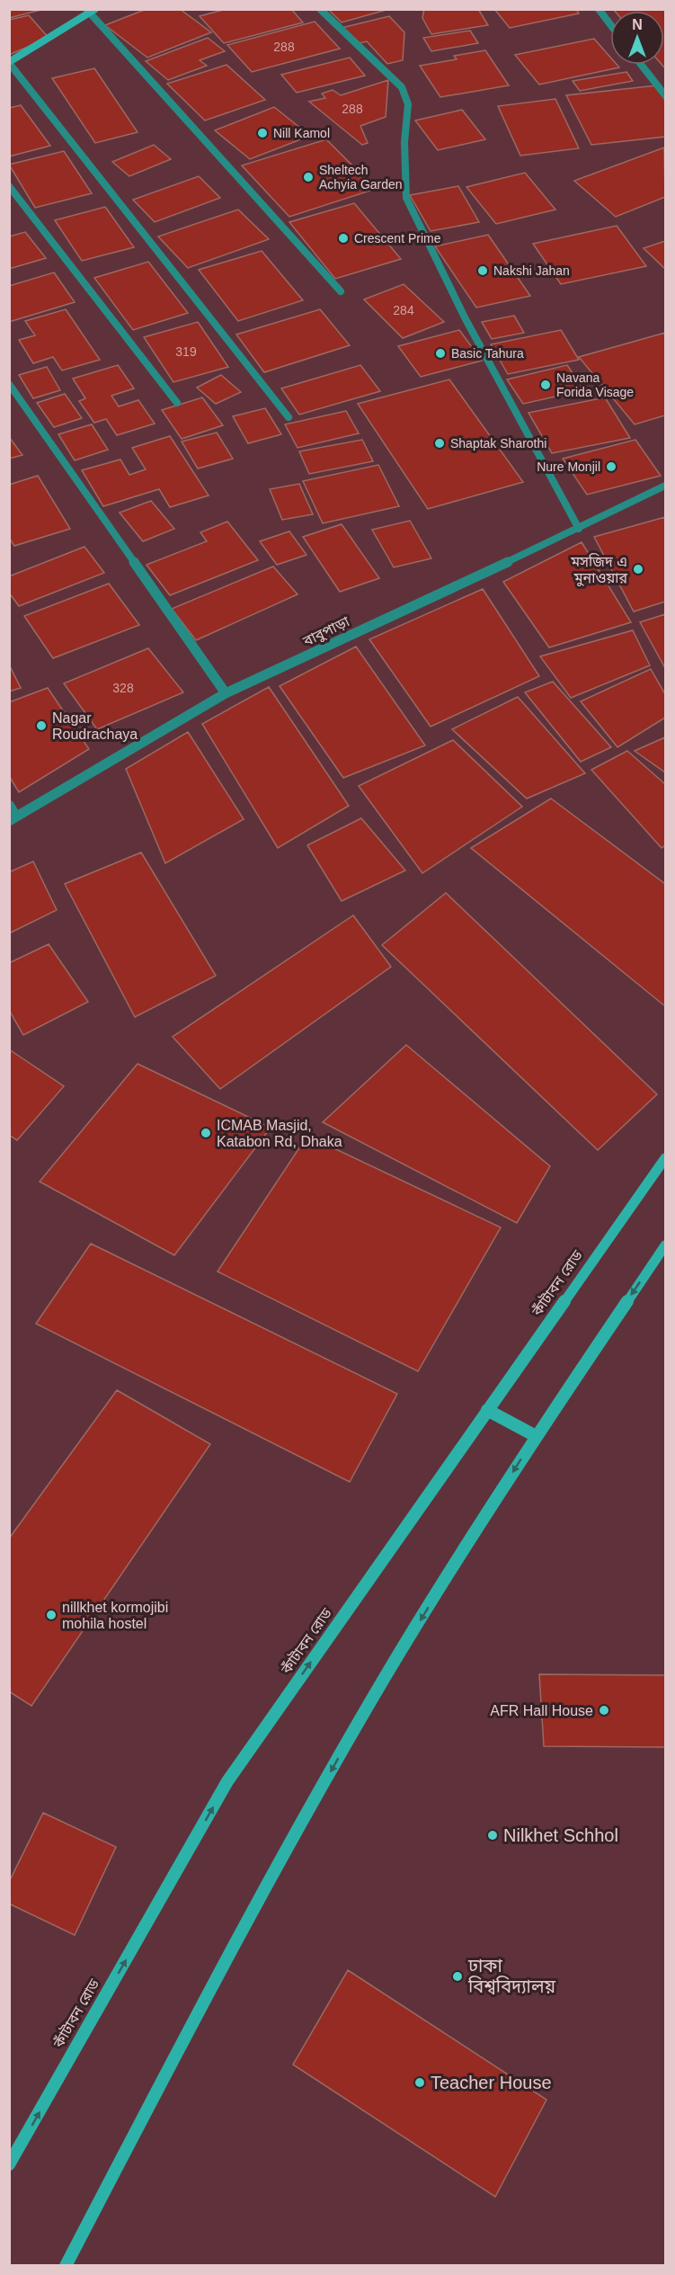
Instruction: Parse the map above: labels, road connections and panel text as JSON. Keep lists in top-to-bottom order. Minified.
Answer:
{"streets":{"main road":["কাঁটাবন রোড"],"street":["বাবুপাড়া"]},"places":["Nill Kamol","Sheltech Achyia Garden","Crescent Prime","Nakshi Jahan","Basic Tahura","Navana Forida Visage","Shaptak Sharothi","Nure Monjil","মসজিদ এ মুনাওয়ার","Nagar Roudrachaya","ICMAB Masjid, Katabon Rd, Dhaka","nillkhet kormojibi mohila hostel","AFR Hall House","Nilkhet Schhol","ঢাকা বিশ্ববিদ্যালয়","Teacher House"],"house_numbers":["288","288","284","319","328"],"north":"top"}
